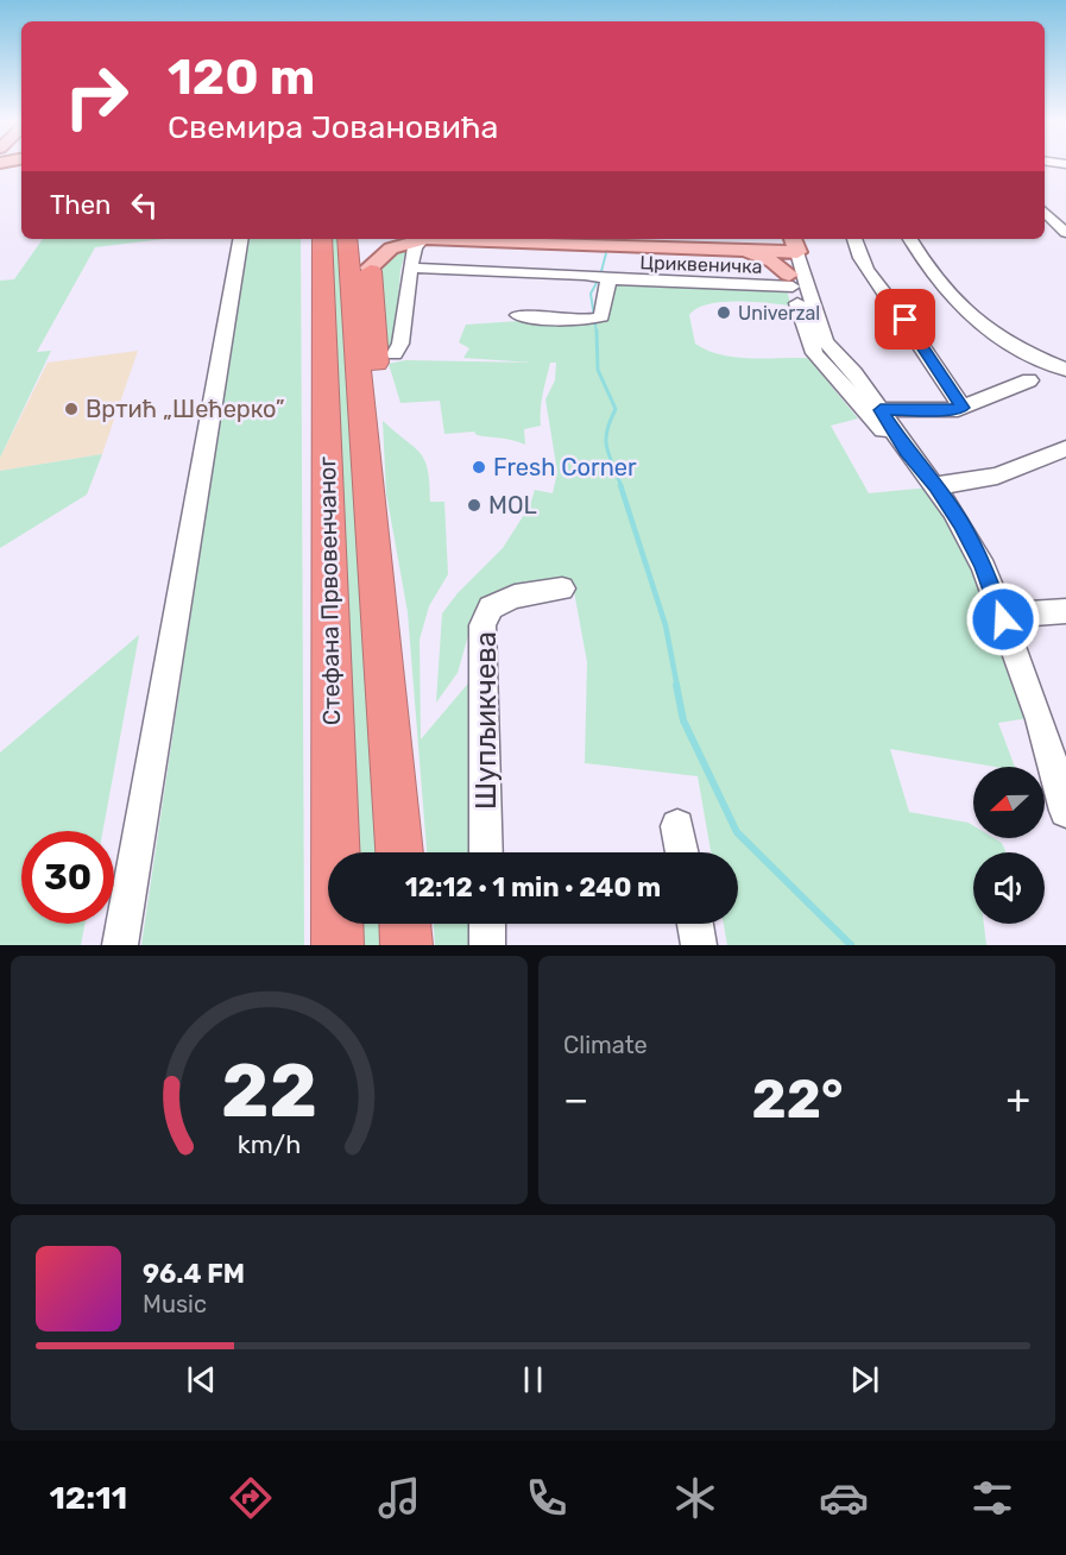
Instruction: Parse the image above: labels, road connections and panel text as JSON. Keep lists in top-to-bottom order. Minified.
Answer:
{"streets":{"highway":["Стефана Првовенчаног"],"street":["Цриквеничка","Шупљикчева"]},"places":["Univerzal","Вртић „Шећерко”","Fresh Corner","MOL"],"north":"left","page":{"turn":["120 m","Свемира Јовановића"],"then":"Then","limit":"30","trip":"12:12 · 1 min · 240 m","tile":"Climate","heat":["−","22°","+"],"song":["96.4 FM","Music"],"tabs":"12:11","gauge":["22","km/h"]}}
